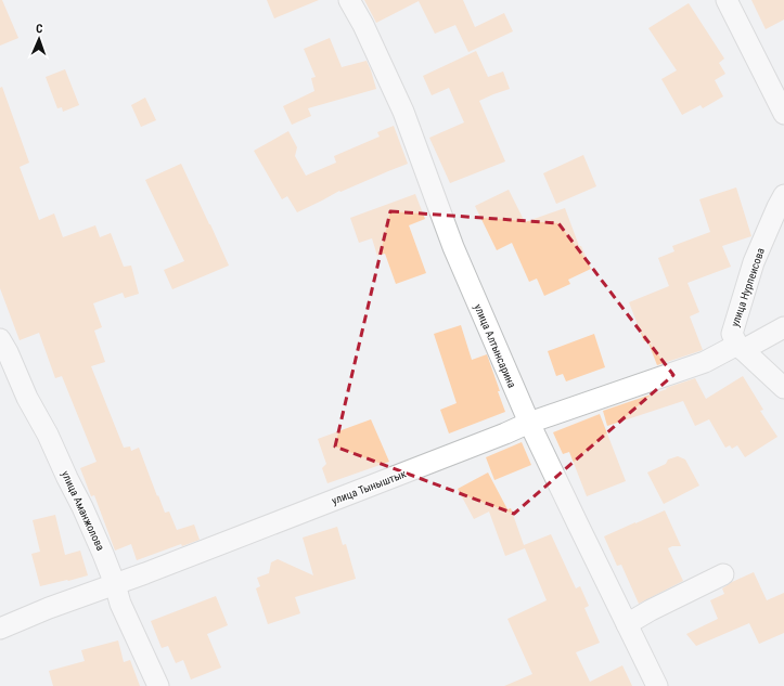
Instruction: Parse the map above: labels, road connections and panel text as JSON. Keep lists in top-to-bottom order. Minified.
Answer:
{"streets":{"street":["улица Нурпеисова","улица Алтынсарина","улица Тыныштык","улица Аманжолова"]},"crossings":[["улица Нурпеисова","улица Тыныштык"],["улица Алтынсарина","улица Тыныштык"],["улица Тыныштык","улица Аманжолова"]],"north":"top"}
